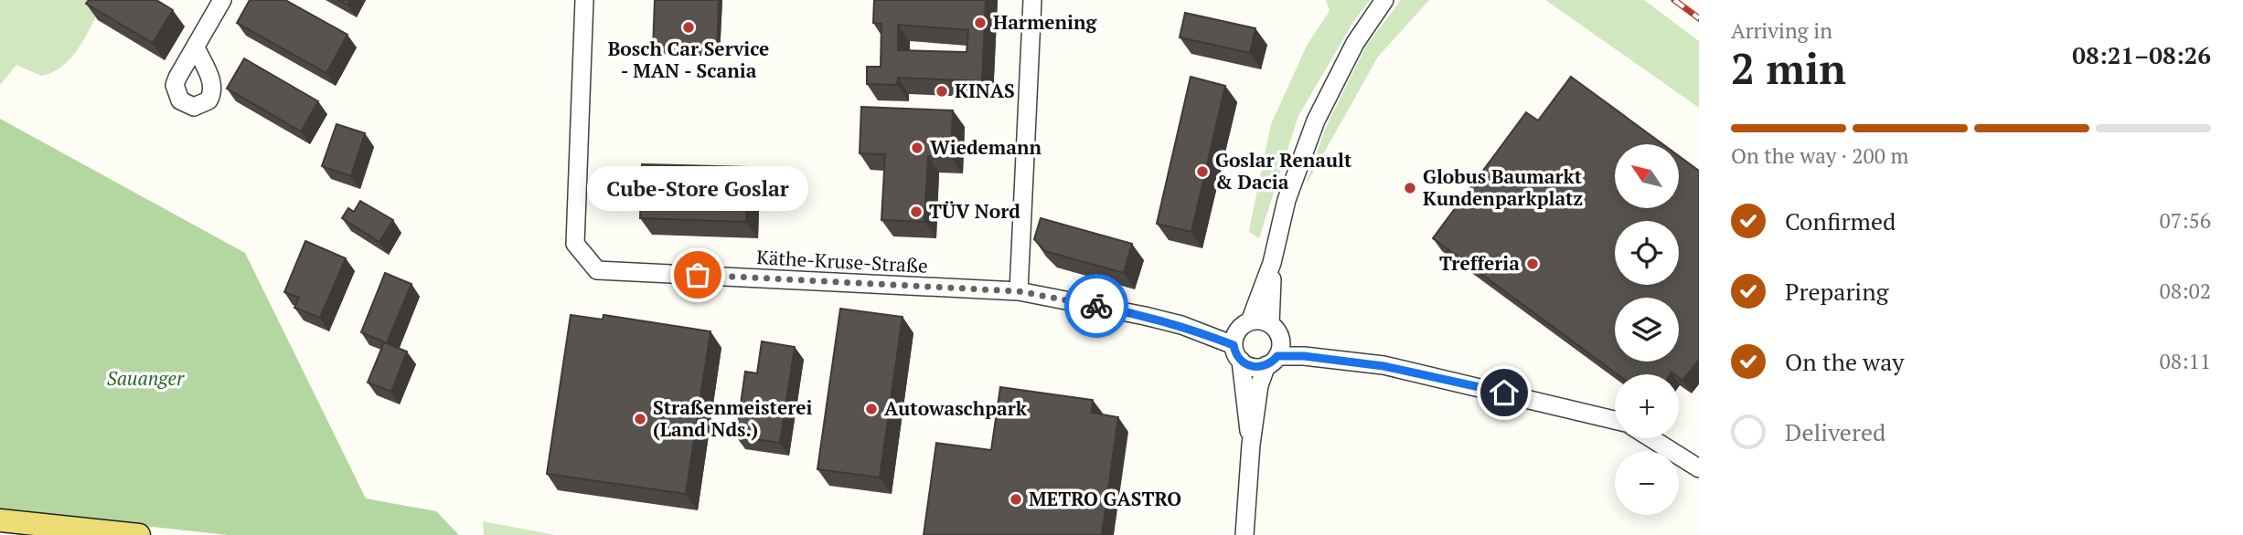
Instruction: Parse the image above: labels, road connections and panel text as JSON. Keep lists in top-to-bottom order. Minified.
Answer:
{"streets":{"street":["Käthe-Kruse-Straße"]},"parks":["Sauanger"],"places":["Harmening","Bosch Car Service - MAN - Scania","KINAS","Wiedemann","Goslar Renault & Dacia","Globus Baumarkt Kundenparkplatz","TÜV Nord","Trefferia","Cube-Store Goslar","Autowaschpark","Straßenmeisterei (Land Nds.)","METRO GASTRO"],"north":"top left","page":{"heading":["2 min","Arriving in","08:21–08:26"],"bar":"On the way · 200 m","map_buttons":["+","−"],"bubble":"Cube-Store Goslar","list":[["Confirmed","07:56"],["Preparing","08:02"],["On the way","08:11"],"Delivered"]}}
